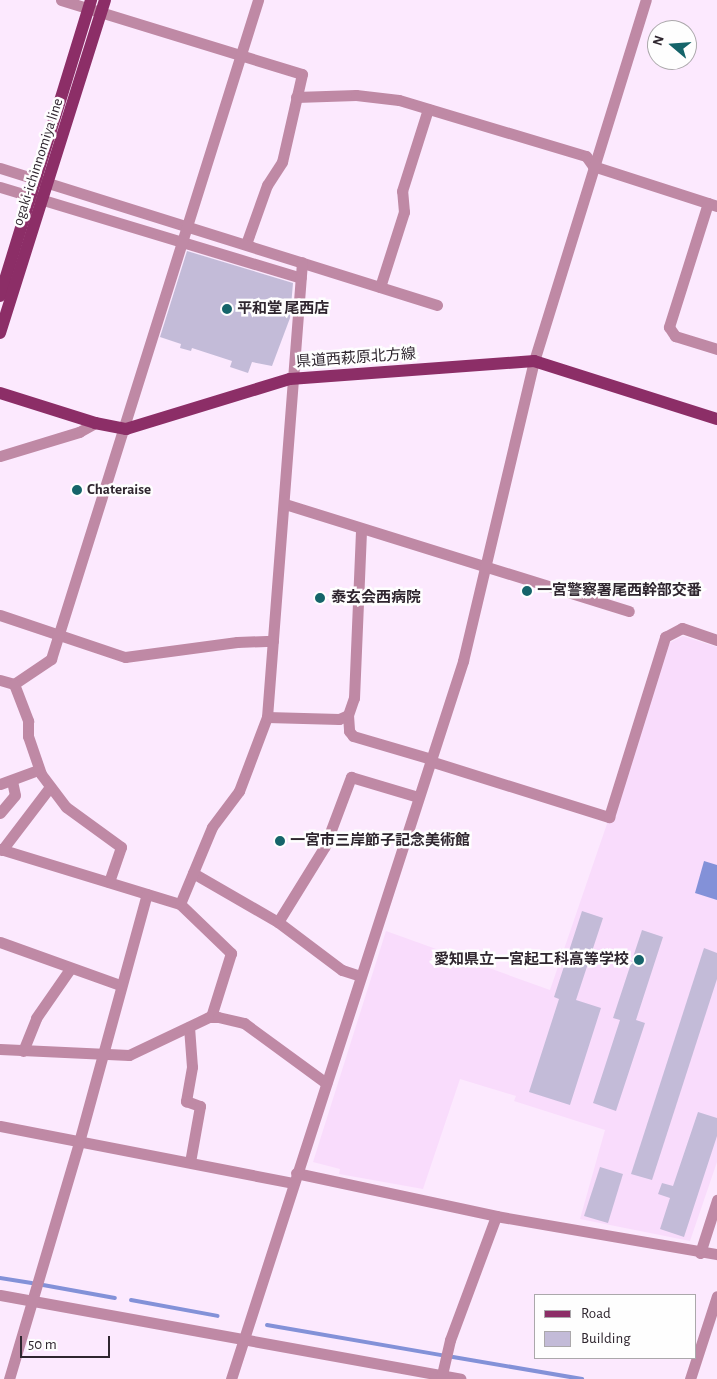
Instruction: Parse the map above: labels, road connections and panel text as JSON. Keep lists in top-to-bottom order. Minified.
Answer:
{"streets":{"main road":["ogaki-ichinnomiya line","県道西萩原北方線"]},"places":["平和堂 尾西店","Chateraise","一宮警察署尾西幹部交番","泰玄会西病院","一宮市三岸節子記念美術館","愛知県立一宮起工科高等学校"],"legend":["Road","Building"],"scale_bar":"50 m","north":"left"}
